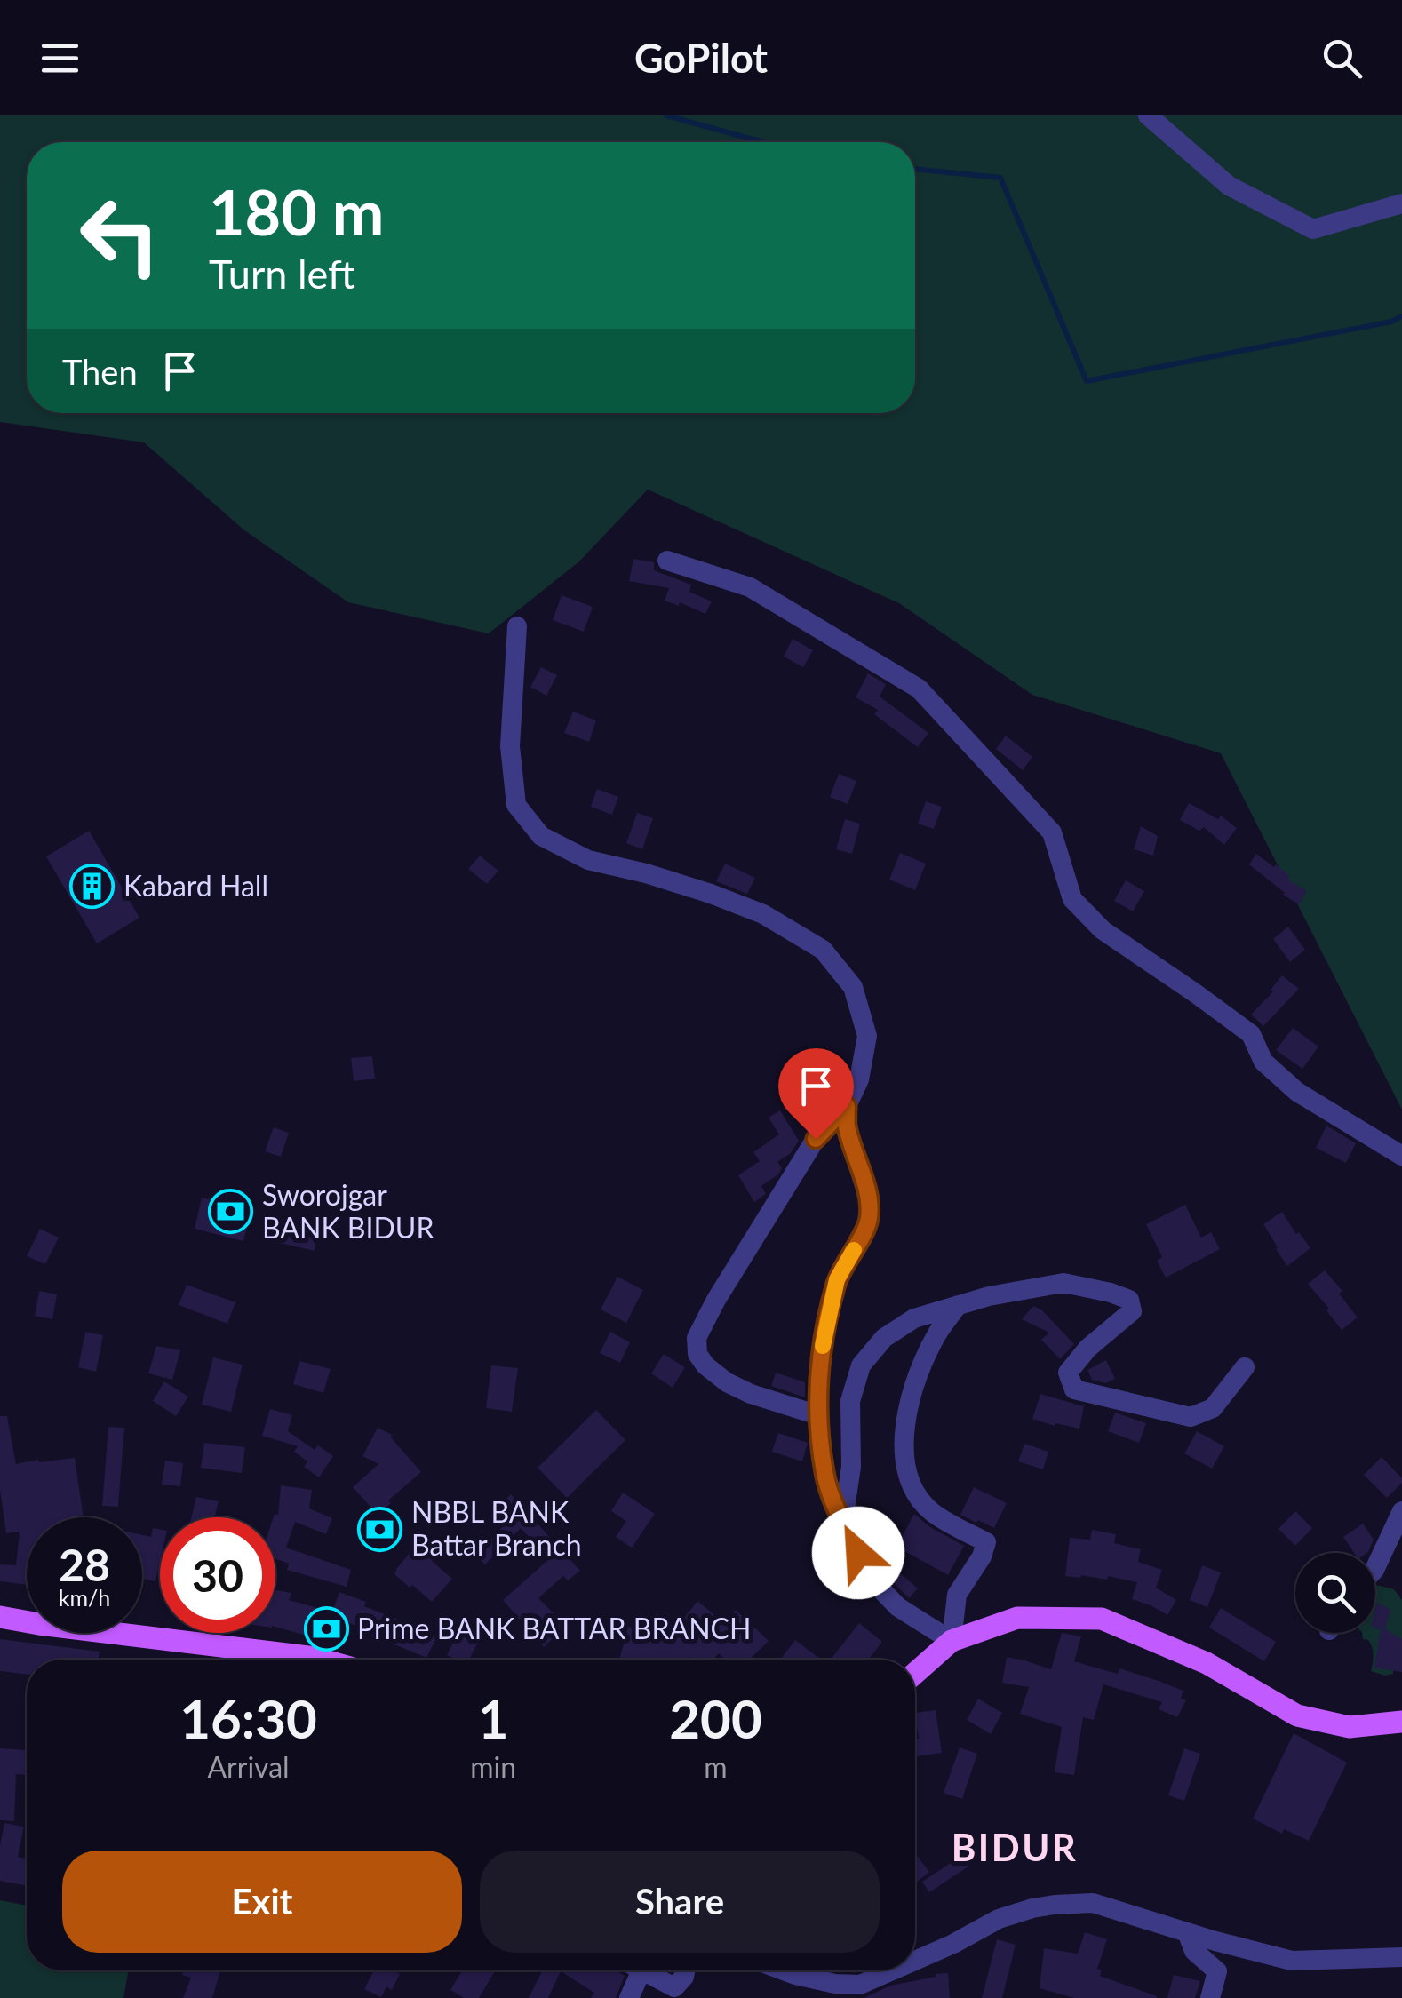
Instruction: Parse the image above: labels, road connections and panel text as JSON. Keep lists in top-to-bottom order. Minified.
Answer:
{"districts":["BIDUR"],"places":{"building":["Kabard Hall"],"bank":["Sworojgar BANK BIDUR","NBBL BANK Battar Branch","Prime BANK BATTAR BRANCH"]},"page":{"header":"GoPilot","turn":["180 m","Turn left"],"then":"Then","speed":"28 km/h","limit":"30","eta":["16:30","Arrival","1","min","200","m"],"buttons":["Exit","Share"]}}
